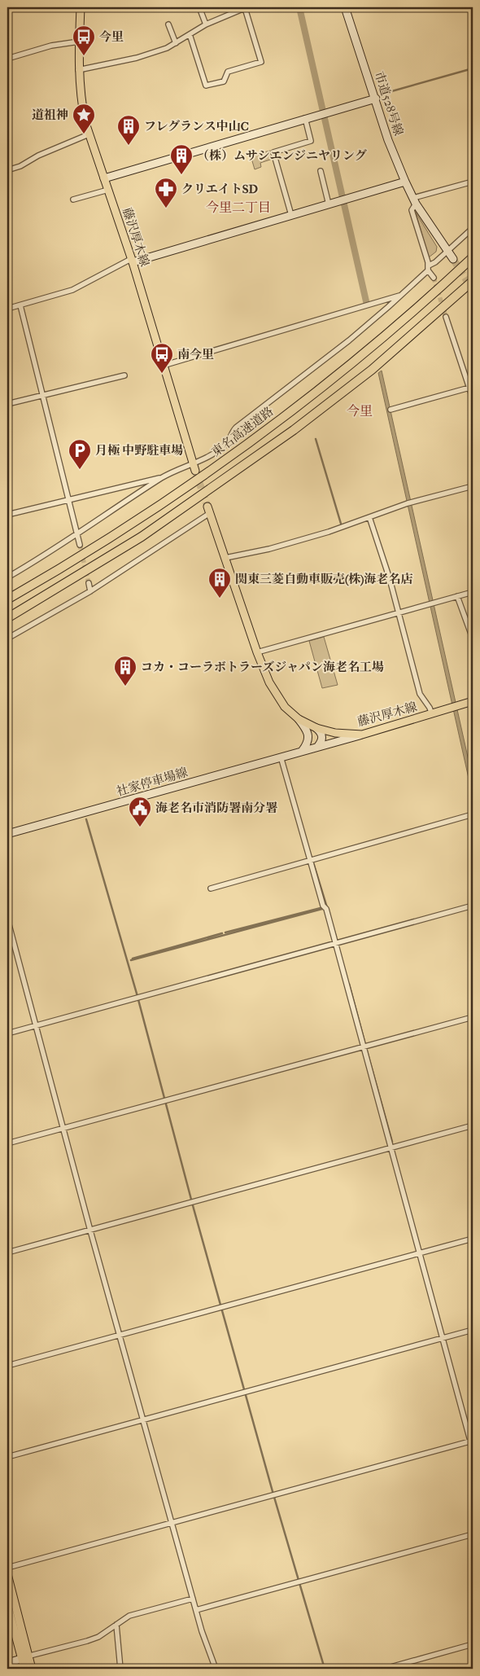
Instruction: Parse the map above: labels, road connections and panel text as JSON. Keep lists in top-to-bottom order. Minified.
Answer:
{"streets":{"highway":["東名高速道路"],"main road":["藤沢厚木線"],"street":["市道528号線","社家停車場線"]},"crossings":[["藤沢厚木線","社家停車場線"]],"districts":["今里二丁目","今里"],"places":{"bus stop":["今里","南今里"],"place":["道祖神"],"building":["フレグランス中山C","（株）ムサシエンジニヤリング","関東三菱自動車販売(株)海老名店","コカ・コーラボトラーズジャパン海老名工場"],"pharmacy":["クリエイトSD"],"parking":["月極 中野駐車場"],"public building":["海老名市消防署南分署"]}}
